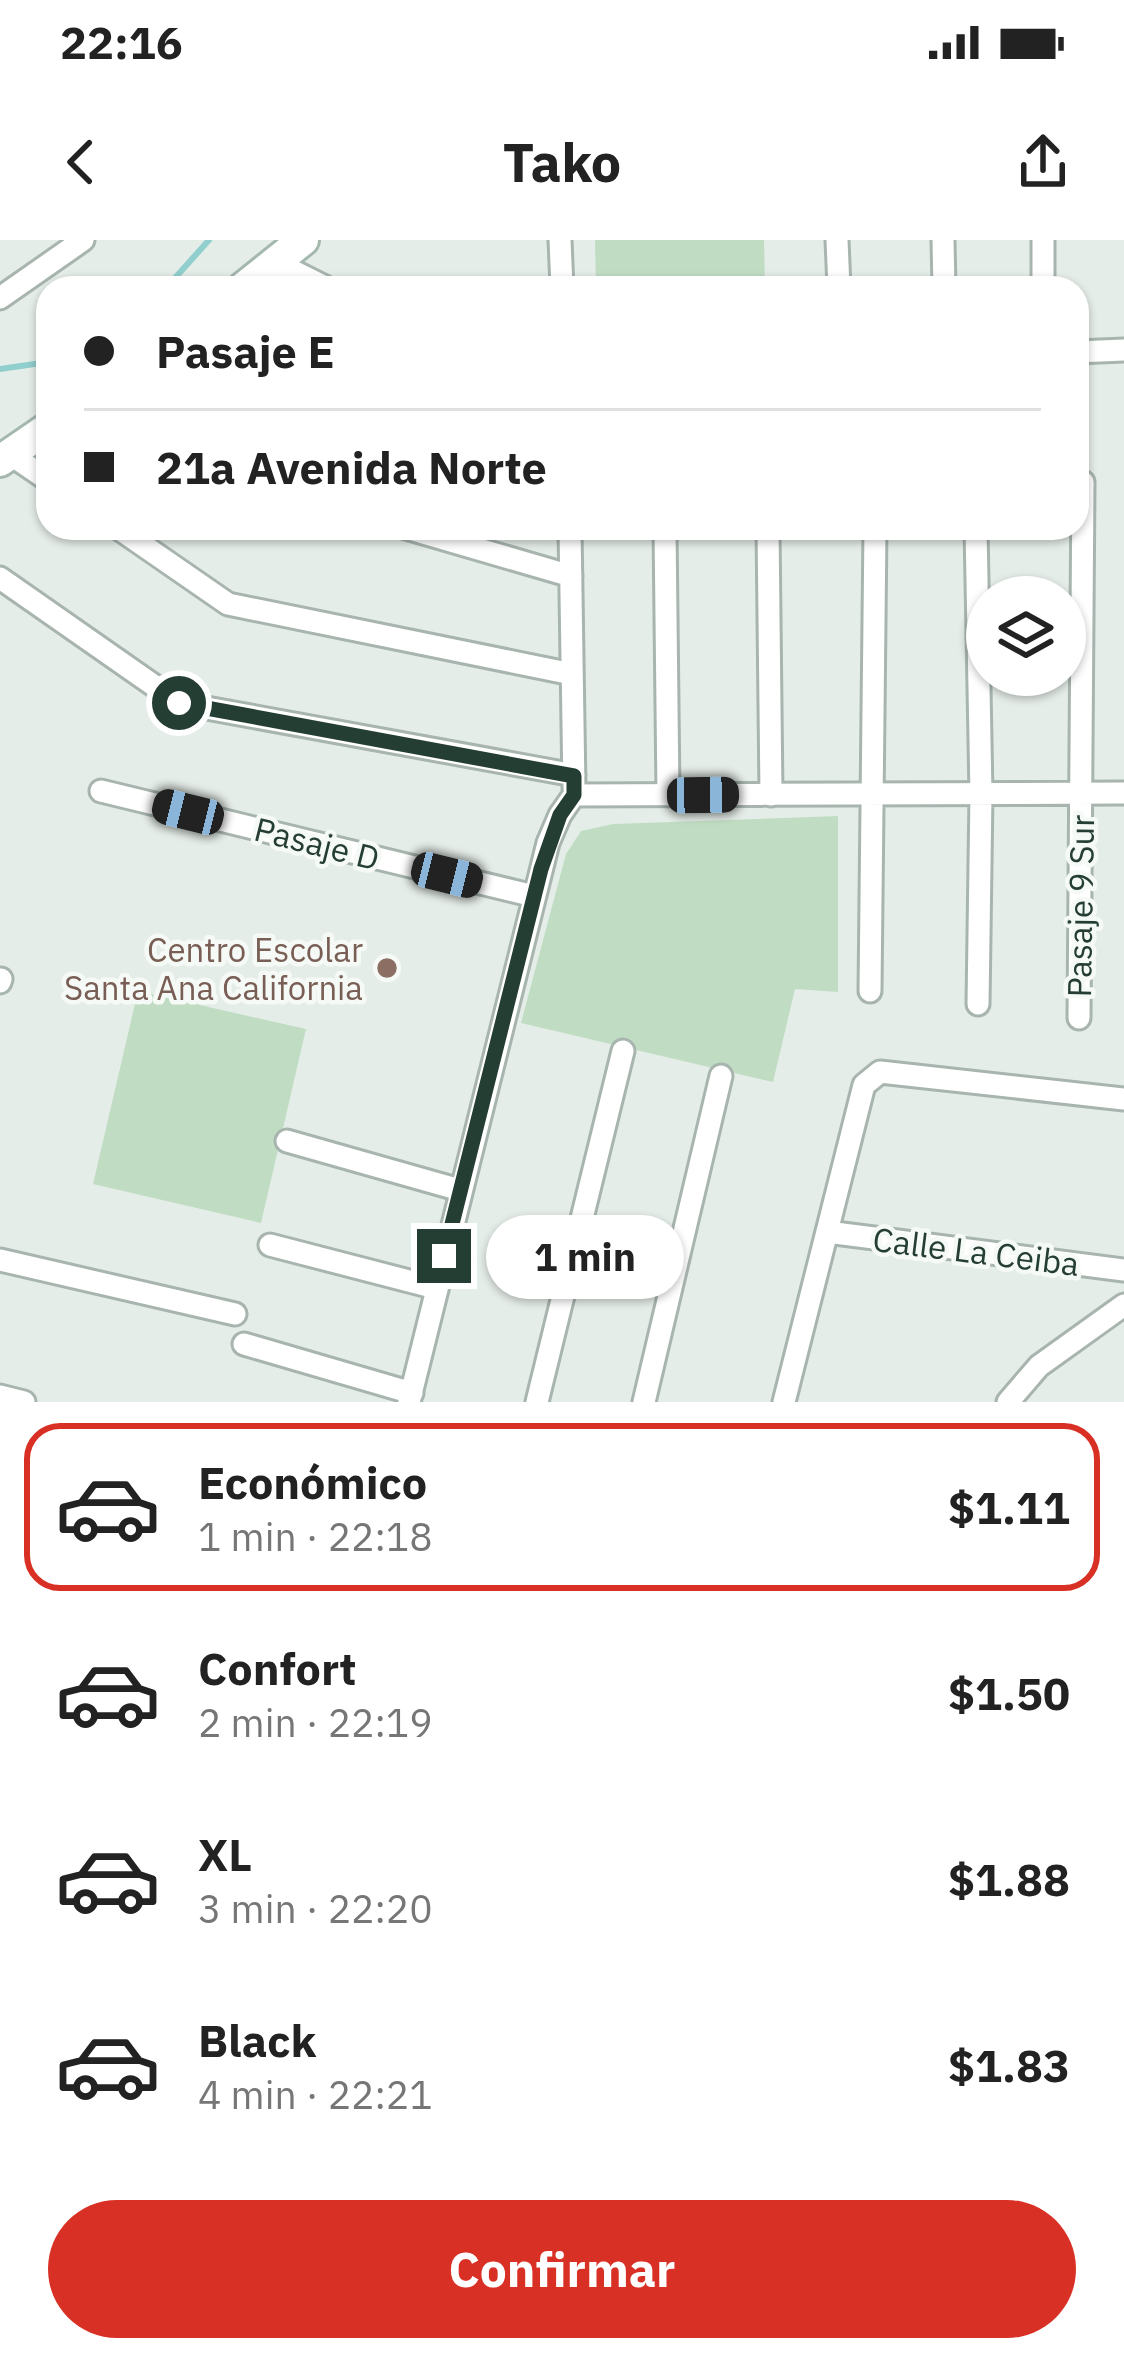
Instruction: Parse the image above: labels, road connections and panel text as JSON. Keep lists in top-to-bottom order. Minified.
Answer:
{"streets":{"street":["Pasaje D","Pasaje 9 Sur","Calle La Ceiba"]},"places":["Centro Escolar Santa Ana California"],"page":{"status":"22:16","header":"Tako","banner":["Pasaje E","21a Avenida Norte"],"bubble":"1 min","list":[{"name":"Económico","note":"1 min · 22:18","value":"$1.11"},{"name":"Confort","note":"2 min · 22:19","value":"$1.50"},{"name":"XL","note":"3 min · 22:20","value":"$1.88"},{"name":"Black","note":"4 min · 22:21","value":"$1.83"}],"buttons":"Confirmar"}}
